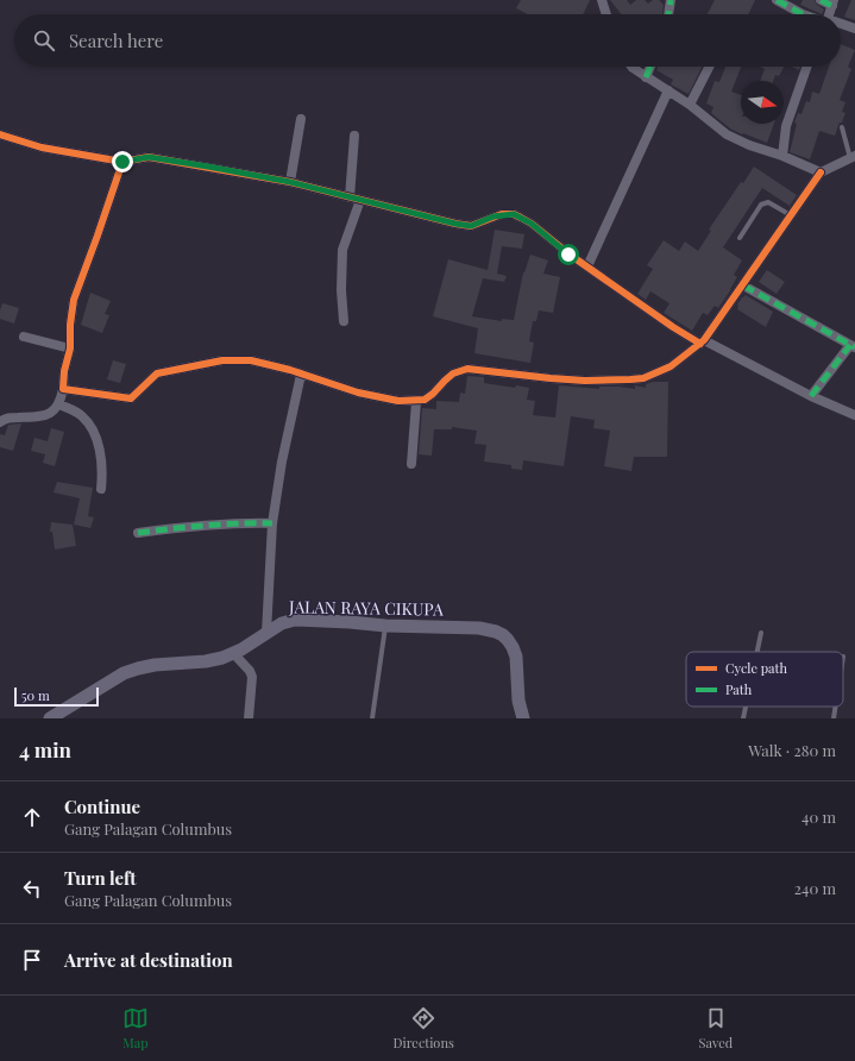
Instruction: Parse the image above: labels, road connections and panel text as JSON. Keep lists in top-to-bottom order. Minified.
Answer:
{"streets":{"main road":["JALAN RAYA CIKUPA"]},"legend":["Cycle path","Path"],"scale_bar":"50 m","north":"right","page":{"search":"Search here","scale":"50 m","heading":["4 min","Walk · 280 m"],"list":[["Continue","Gang Palagan Columbus","40 m"],["Turn left","Gang Palagan Columbus","240 m"],"Arrive at destination"],"nav":["Map","Directions","Saved"]}}
